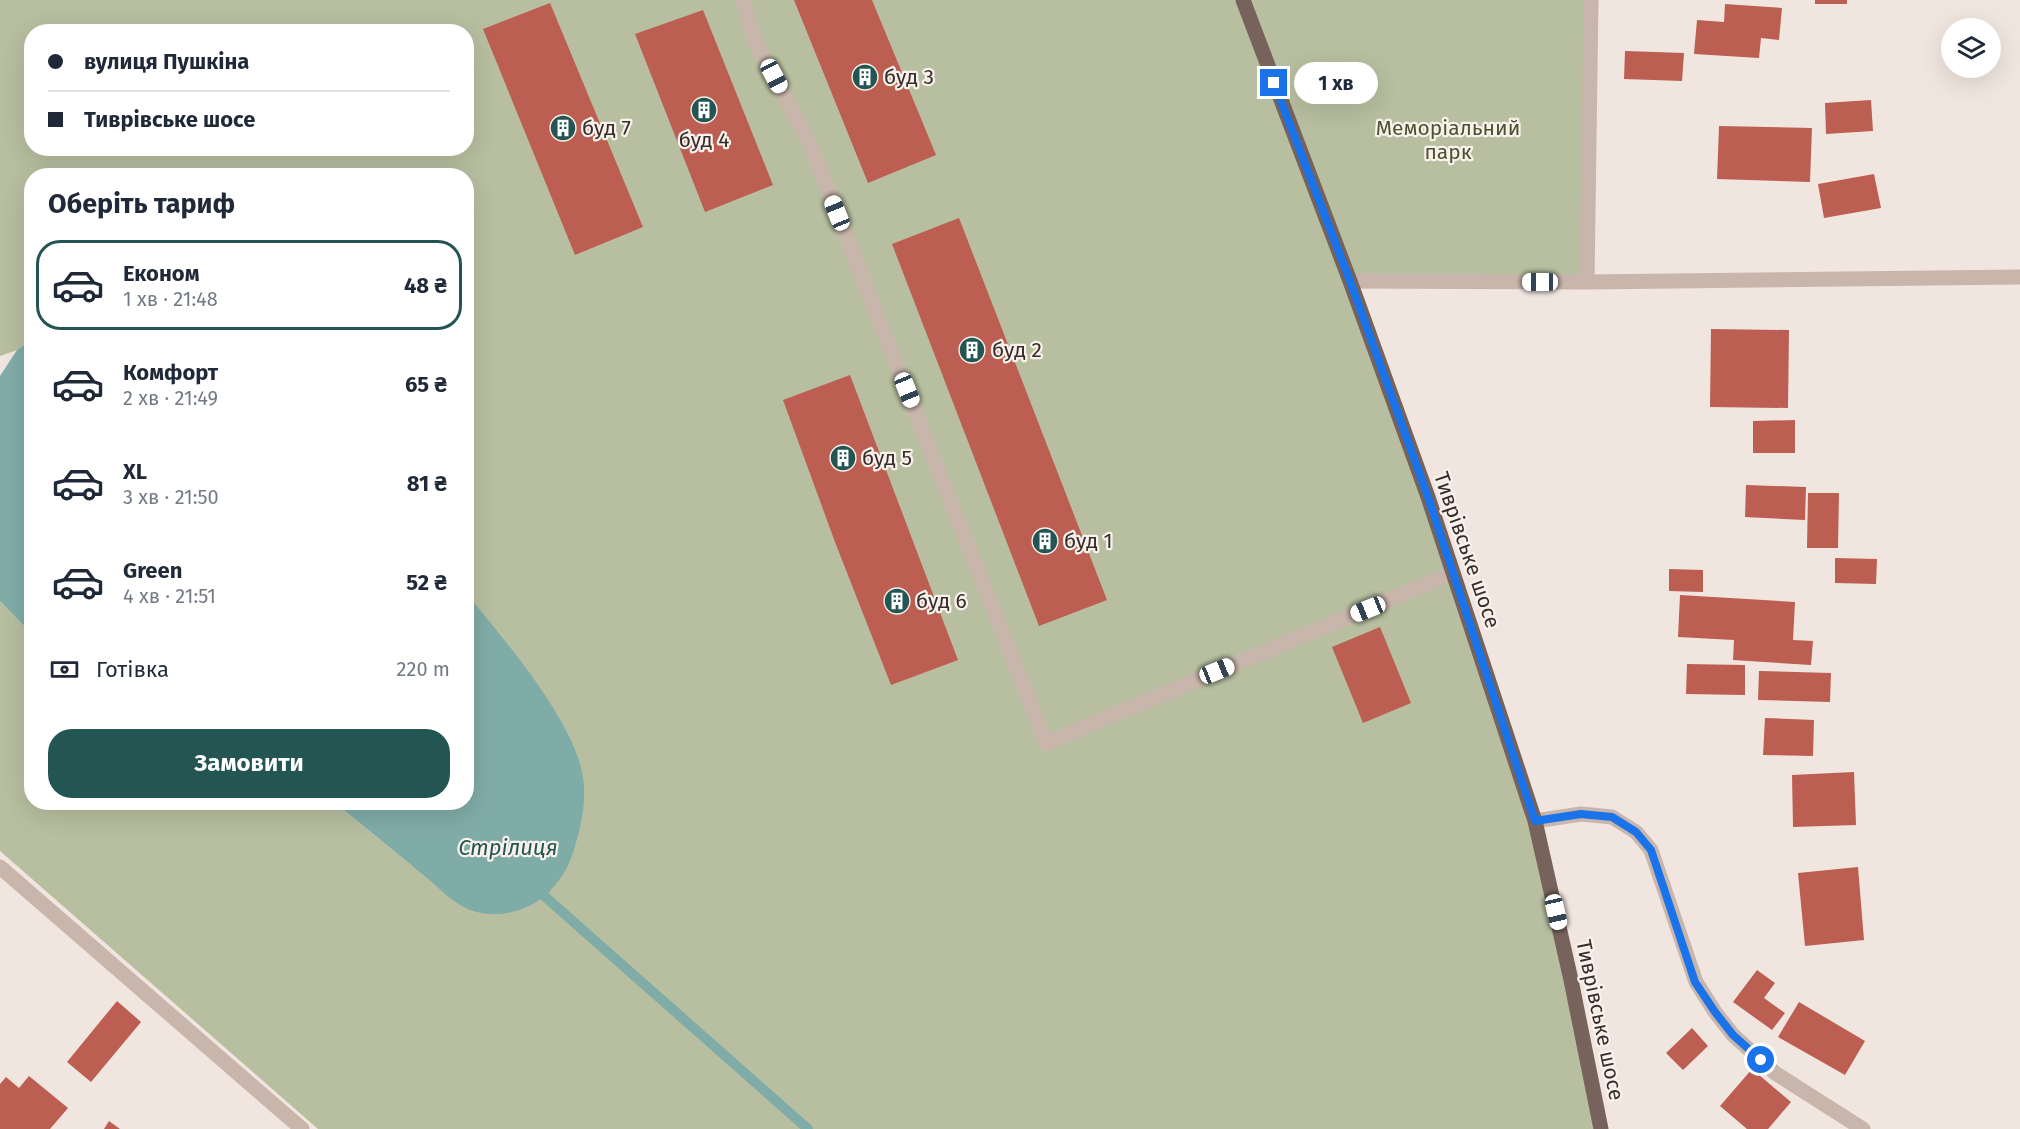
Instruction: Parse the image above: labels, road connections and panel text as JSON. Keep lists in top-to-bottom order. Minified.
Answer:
{"streets":{"main road":["Тиврівське шосе"]},"water":["Стрілиця"],"parks":["Меморіальний парк"],"places":{"building":["буд 3","буд 4","буд 7","буд 2","буд 5","буд 1","буд 6"]},"page":{"banner":["вулиця Пушкіна","Тиврівське шосе"],"bubble":"1 хв","heading":"Оберіть тариф","list":[{"name":"Економ","note":"1 хв · 21:48","value":"48 ₴"},{"name":"Комфорт","note":"2 хв · 21:49","value":"65 ₴"},{"name":"XL","note":"3 хв · 21:50","value":"81 ₴"},{"name":"Green","note":"4 хв · 21:51","value":"52 ₴"}],"pay":["Готівка","220 m"],"buttons":"Замовити"}}
